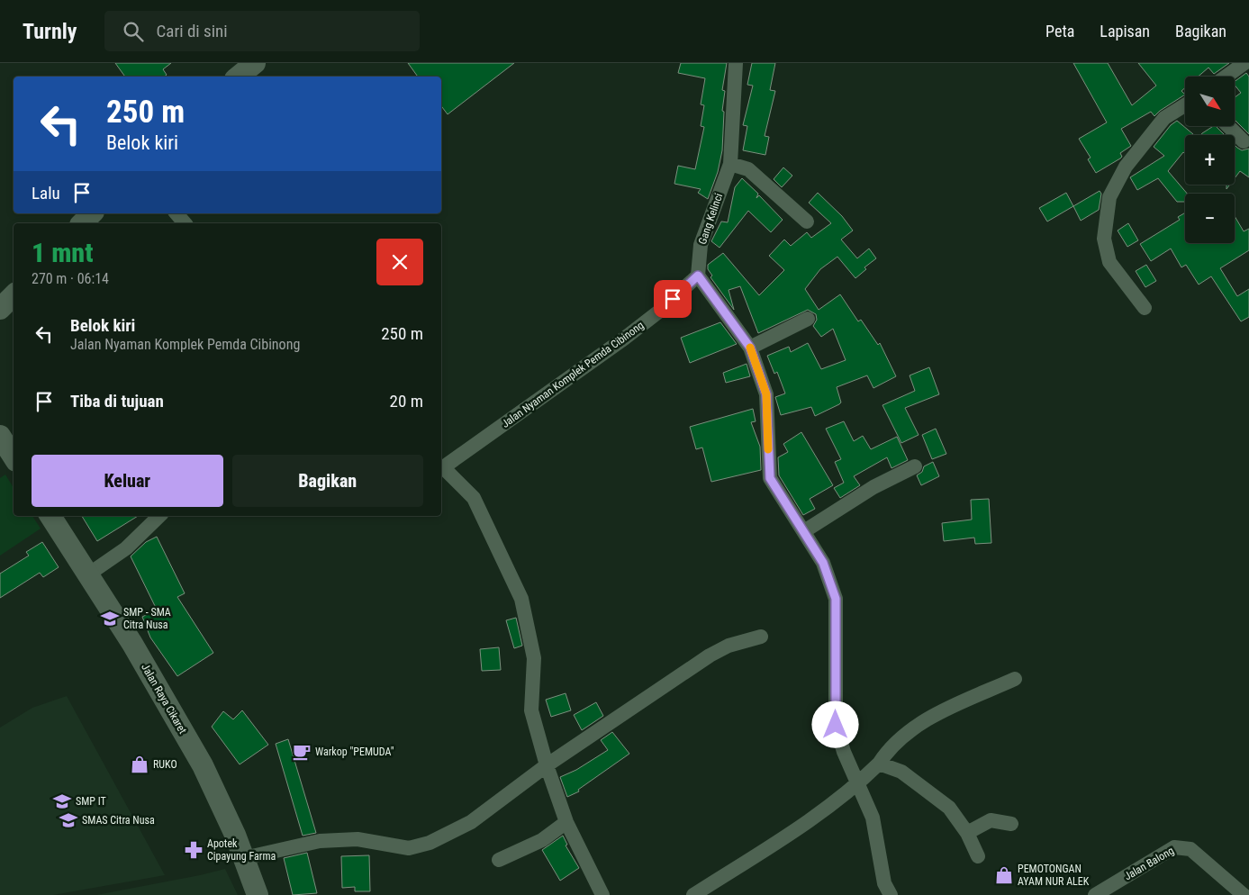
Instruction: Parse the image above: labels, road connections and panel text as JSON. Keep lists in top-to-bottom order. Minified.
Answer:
{"streets":{"main road":["Jalan Raya Cikaret"],"street":["Gang Kelinci","Jalan Nyaman Komplek Pemda Cibinong","Jalan Balong"]},"crossings":[["Gang Kelinci","Jalan Nyaman Komplek Pemda Cibinong"]],"places":{"school or university":["SMP - SMA Citra Nusa","SMP IT","SMAS Citra Nusa"],"cafe":["Warkop \"PEMUDA\""],"shop":["RUKO","PEMOTONGAN AYAM NUR ALEK"],"pharmacy":["Apotek Cipayung Farma"]},"north":"bottom right","page":{"header":"Turnly","search":"Cari di sini","nav":["Peta","Lapisan","Bagikan"],"map_buttons":["+","−"],"turn":["250 m","Belok kiri"],"then":"Lalu","heading":["1 mnt","270 m · 06:14"],"list":[{"name":"Belok kiri","note":"Jalan Nyaman Komplek Pemda Cibinong","value":"250 m"},{"name":"Tiba di tujuan","value":"20 m"}],"buttons":["Keluar","Bagikan"]}}
